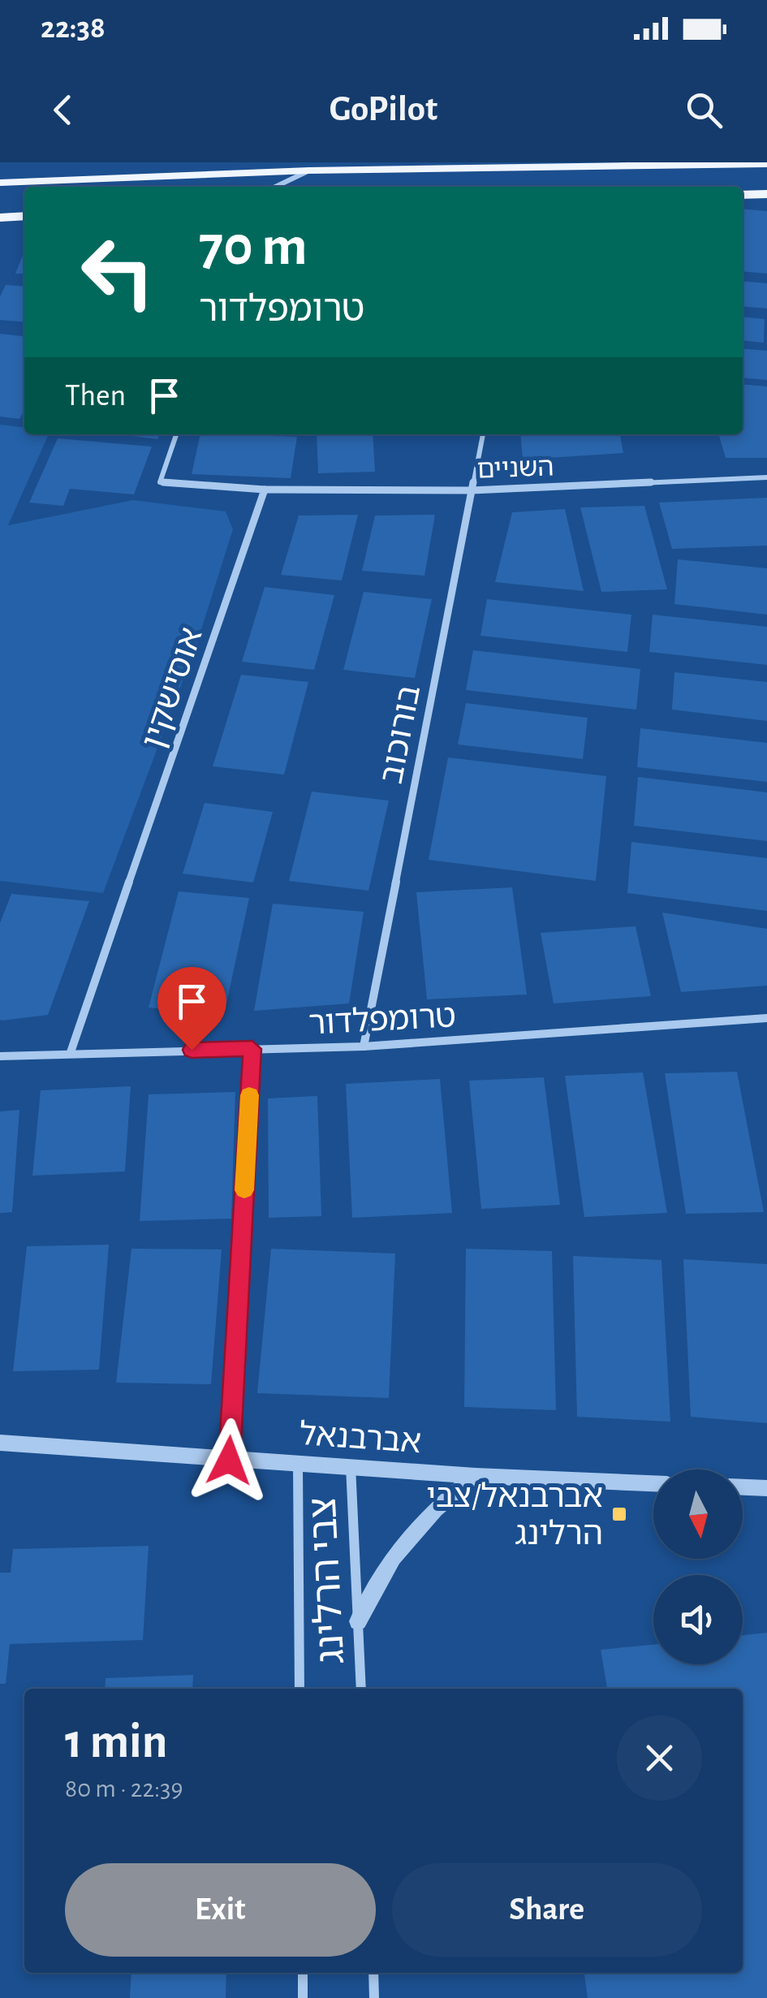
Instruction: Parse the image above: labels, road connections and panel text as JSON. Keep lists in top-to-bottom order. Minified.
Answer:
{"streets":{"street":["השניים","אוסישקין","בורוכוב","טרומפלדור","אברבנאל","צבי הרלינג"]},"crossings":[["השניים","אוסישקין"],["השניים","בורוכוב"],["אוסישקין","טרומפלדור"],["בורוכוב","טרומפלדור"],["אברבנאל","צבי הרלינג"]],"places":{"transit":["אברבנאל/צבי הרלינג"]},"north":"bottom","page":{"status":"22:38","header":"GoPilot","turn":["70 m","טרומפלדור"],"then":"Then","heading":["1 min","80 m · 22:39"],"buttons":["Exit","Share"]}}
